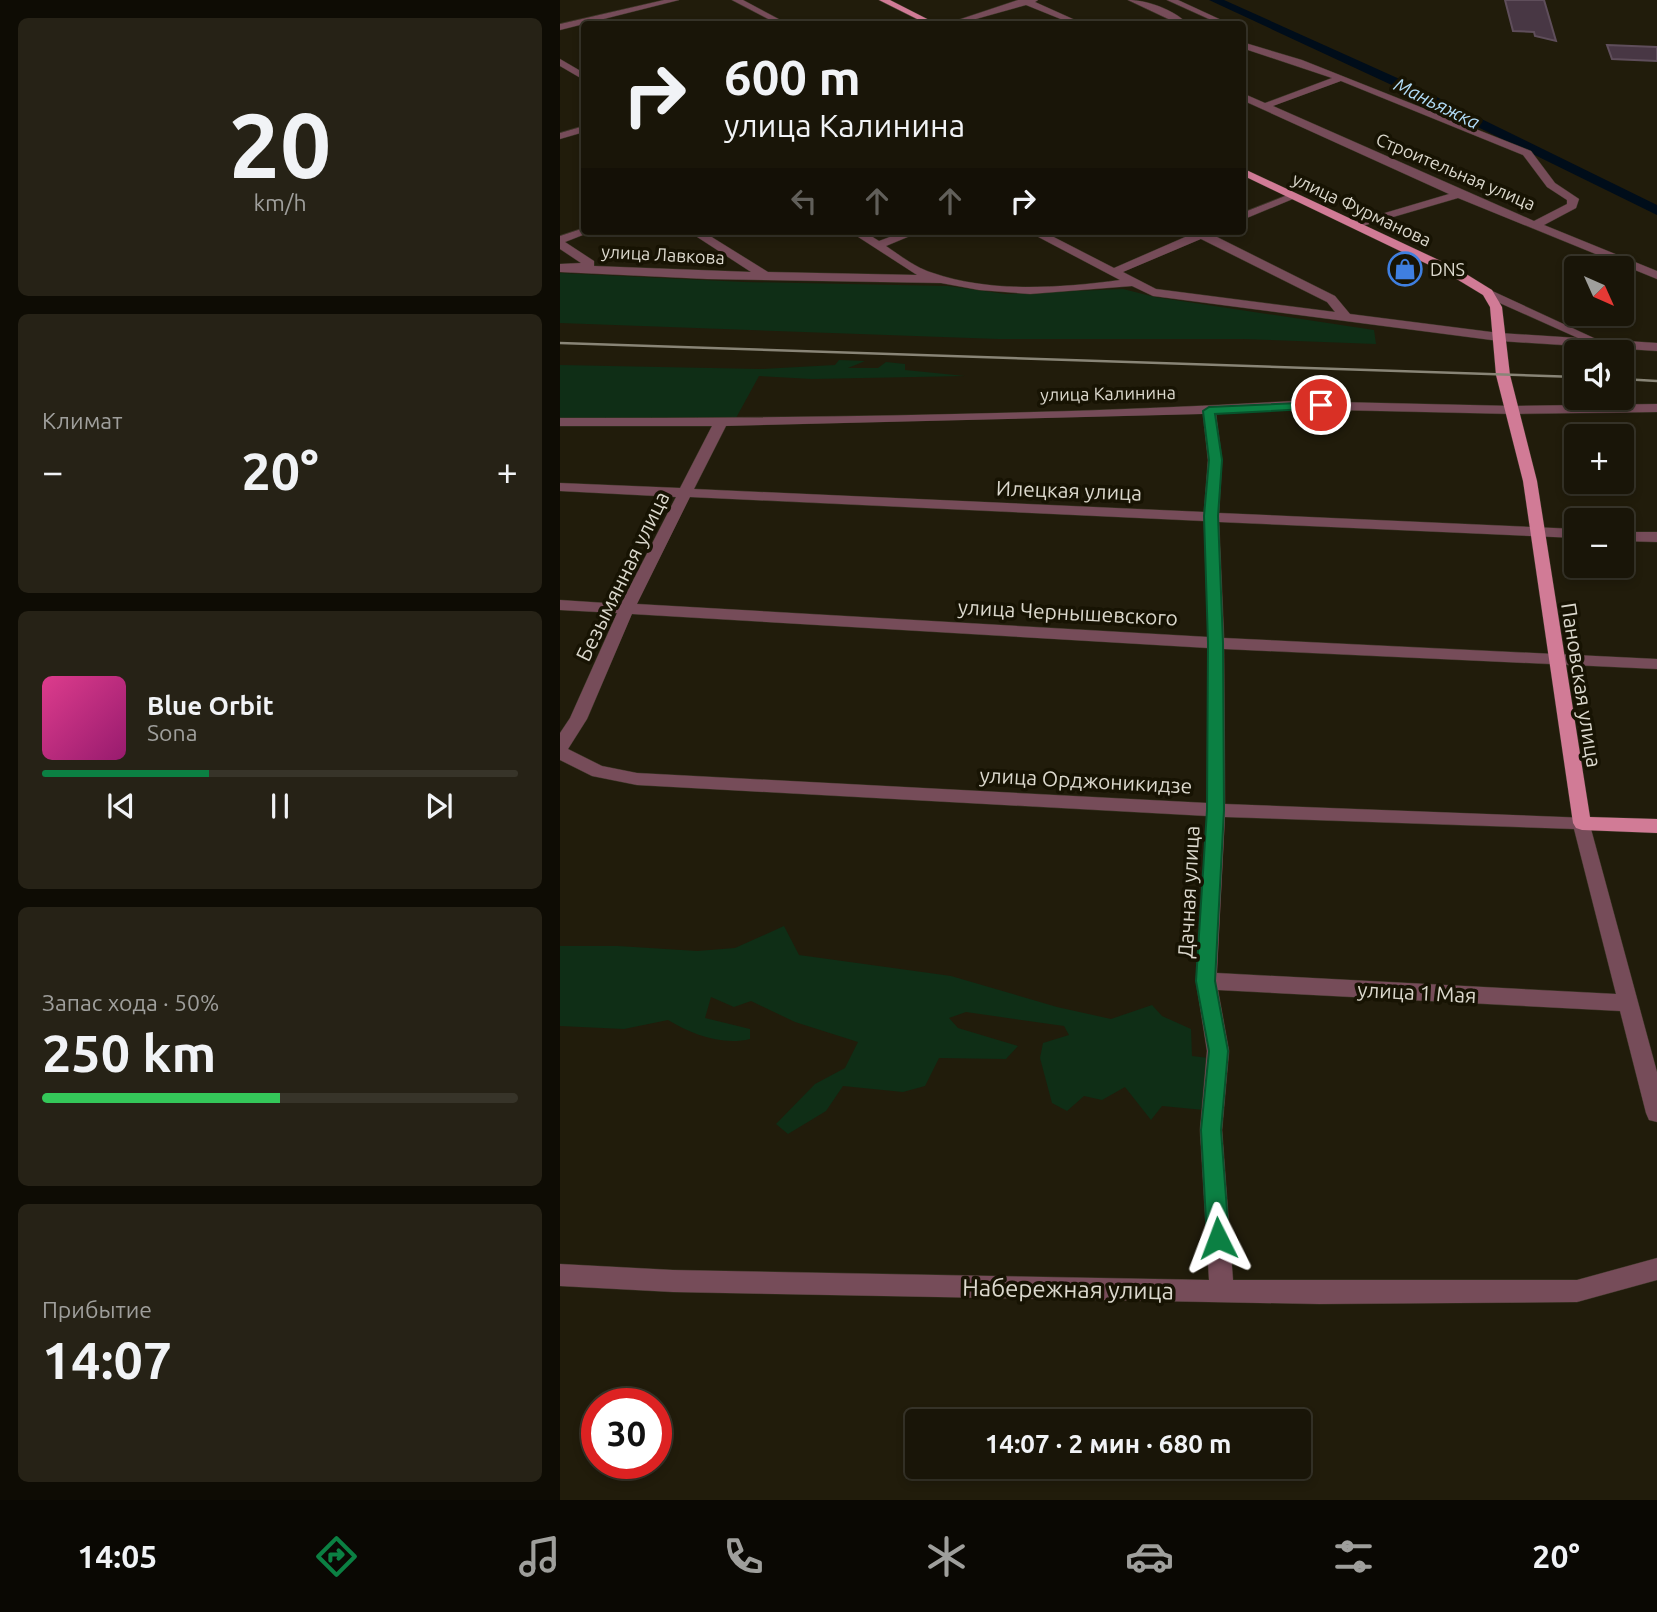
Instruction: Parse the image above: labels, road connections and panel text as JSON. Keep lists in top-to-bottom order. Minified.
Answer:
{"streets":{"main road":["улица Фурманова","Пановская улица","улица Орджоникидзе"],"street":["Строительная улица","улица Лавкова","улица Калинина","Илецкая улица","Безымянная улица","улица Чернышевского","Дачная улица","улица 1 Мая","Набережная улица"]},"crossings":[["улица Фурманова","Пановская улица"],["улица Калинина","Безымянная улица"],["улица Калинина","Пановская улица"],["улица Калинина","Дачная улица"],["Илецкая улица","Безымянная улица"],["Илецкая улица","Пановская улица"],["Илецкая улица","Дачная улица"],["Безымянная улица","улица Чернышевского"],["Безымянная улица","улица Орджоникидзе"],["улица Чернышевского","Пановская улица"],["улица Чернышевского","Дачная улица"],["Пановская улица","улица Орджоникидзе"],["улица Орджоникидзе","Дачная улица"],["Дачная улица","улица 1 Мая"],["Дачная улица","Набережная улица"]],"water":["Маньяжка"],"places":{"shop":["DNS"]},"north":"bottom right","page":{"tile":[["20","km/h"],"Климат",["Запас хода · 50%","250 km"],["Прибытие","14:07"]],"turn":["600 m","улица Калинина"],"map_buttons":["+","−"],"heat":["−","20°","+"],"song":["Blue Orbit","Sona"],"limit":"30","trip":"14:07 · 2 мин · 680 m","tabs":["14:05","20°"]}}
